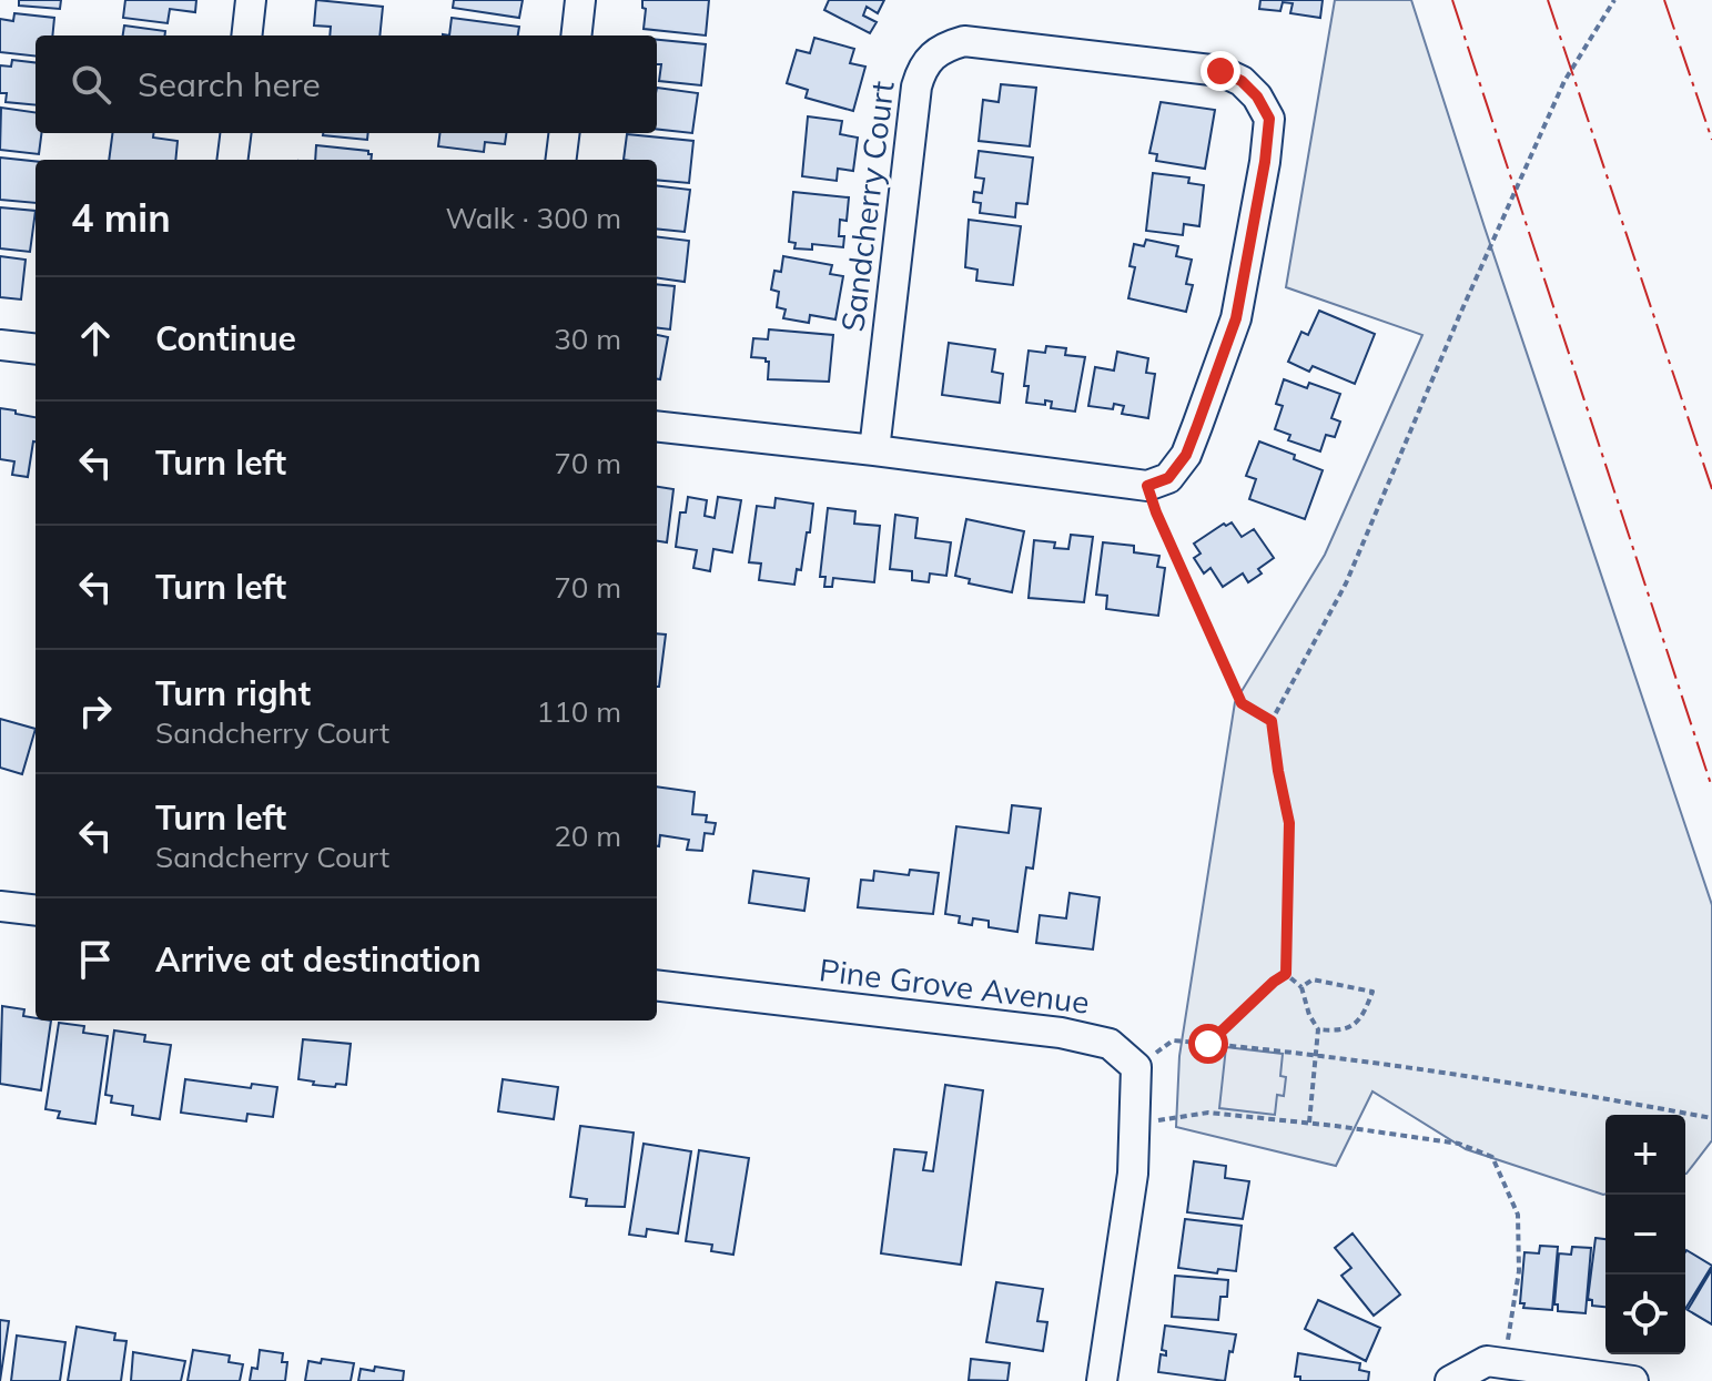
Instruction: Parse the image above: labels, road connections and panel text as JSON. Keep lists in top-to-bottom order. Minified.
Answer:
{"streets":{"street":["Sandcherry Court","Pine Grove Avenue"]},"page":{"search":"Search here","heading":["4 min","Walk · 300 m"],"list":[["Continue","30 m"],["Turn left","70 m"],["Turn left","70 m"],["Turn right","Sandcherry Court","110 m"],["Turn left","Sandcherry Court","20 m"],"Arrive at destination"],"map_buttons":["+","−"]}}
